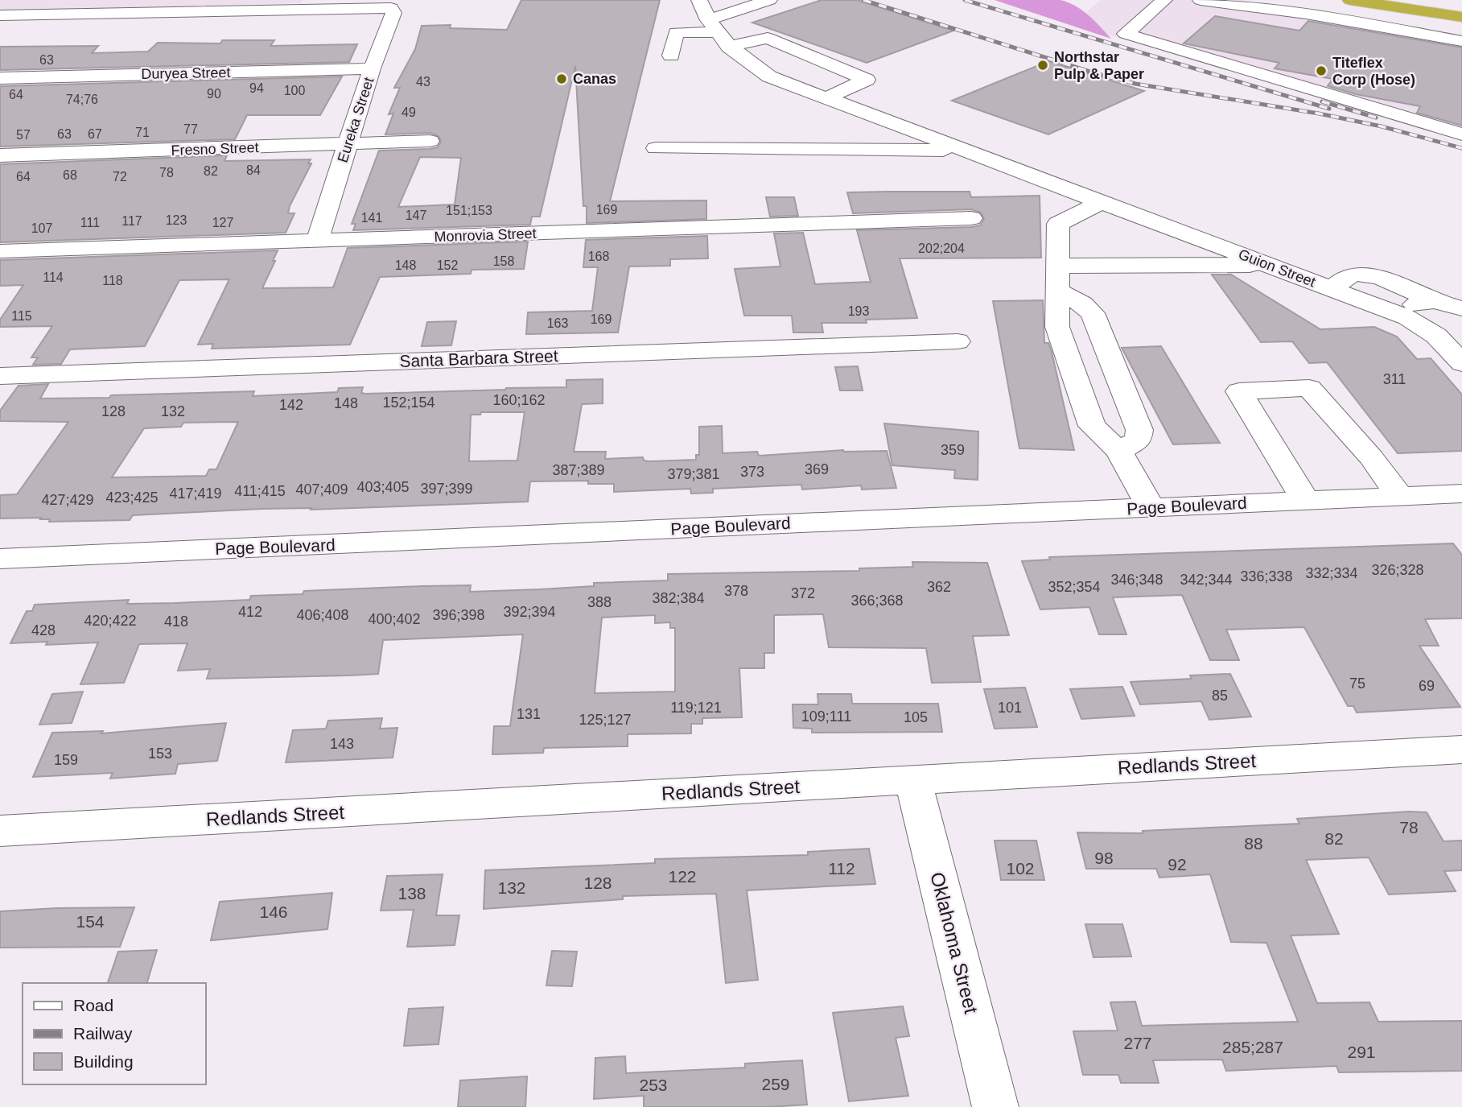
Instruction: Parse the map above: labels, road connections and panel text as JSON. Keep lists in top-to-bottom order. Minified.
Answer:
{"streets":{"street":["Duryea Street","Eureka Street","Fresno Street","Monrovia Street","Guion Street","Santa Barbara Street","Page Boulevard","Redlands Street","Oklahoma Street"]},"crossings":[["Duryea Street","Eureka Street"],["Eureka Street","Fresno Street"],["Eureka Street","Monrovia Street"],["Redlands Street","Oklahoma Street"]],"places":["Northstar Pulp & Paper","Titeflex Corp (Hose)","Canas"],"house_numbers":["63","43","94","100","90","64","74;76","49","77","71","63","67","57","84","82","78","68","64","72","169","151;153","147","141","123","117","111","127","107","202;204","168","158","148","152","114","118","193","115","169","163","311","160;162","152;154","148","142","128","132","359","369","387;389","373","379;381","403;405","397;399","407;409","411;415","417;419","423;425","427;429","326;328","332;334","336;338","346;348","342;344","362","352;354","378","372","382;384","366;368","388","412","392;394","406;408","396;398","400;402","420;422","418","428","75","69","85","119;121","101","131","109;111","105","125;127","143","153","159","78","82","88","98","92","112","102","122","128","132","138","146","154","277","285;287","291","259","253"],"legend":["Road","Railway","Building"]}
